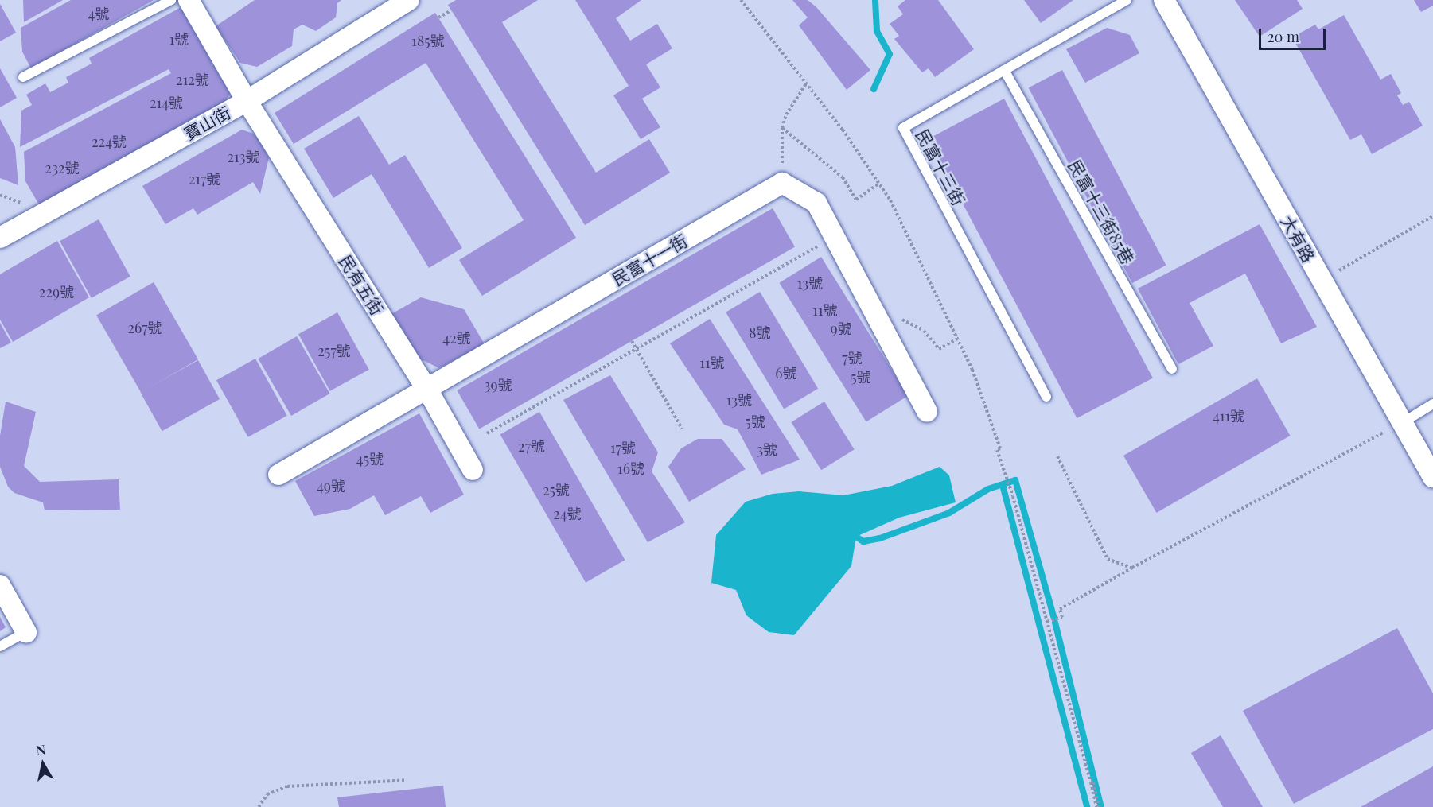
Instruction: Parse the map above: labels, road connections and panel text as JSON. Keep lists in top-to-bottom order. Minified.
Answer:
{"streets":{"street":["寶山街","大有路","民富十一街","民有五街"],"lane":["民富十三街","民富十三街85巷"]},"crossings":[["寶山街","民有五街"],["民富十三街","民富十三街85巷"],["民富十一街","民有五街"]],"house_numbers":["4號","1號","185號","212號","214號","224號","213號","232號","217號","13號","229號","11號","267號","9號","8號","42號","257號","7號","11號","6號","5號","39號","13號","411號","5號","27號","17號","3號","45號","16號","49號","25號","24號"],"scale_bar":"20 m","north":"top"}
